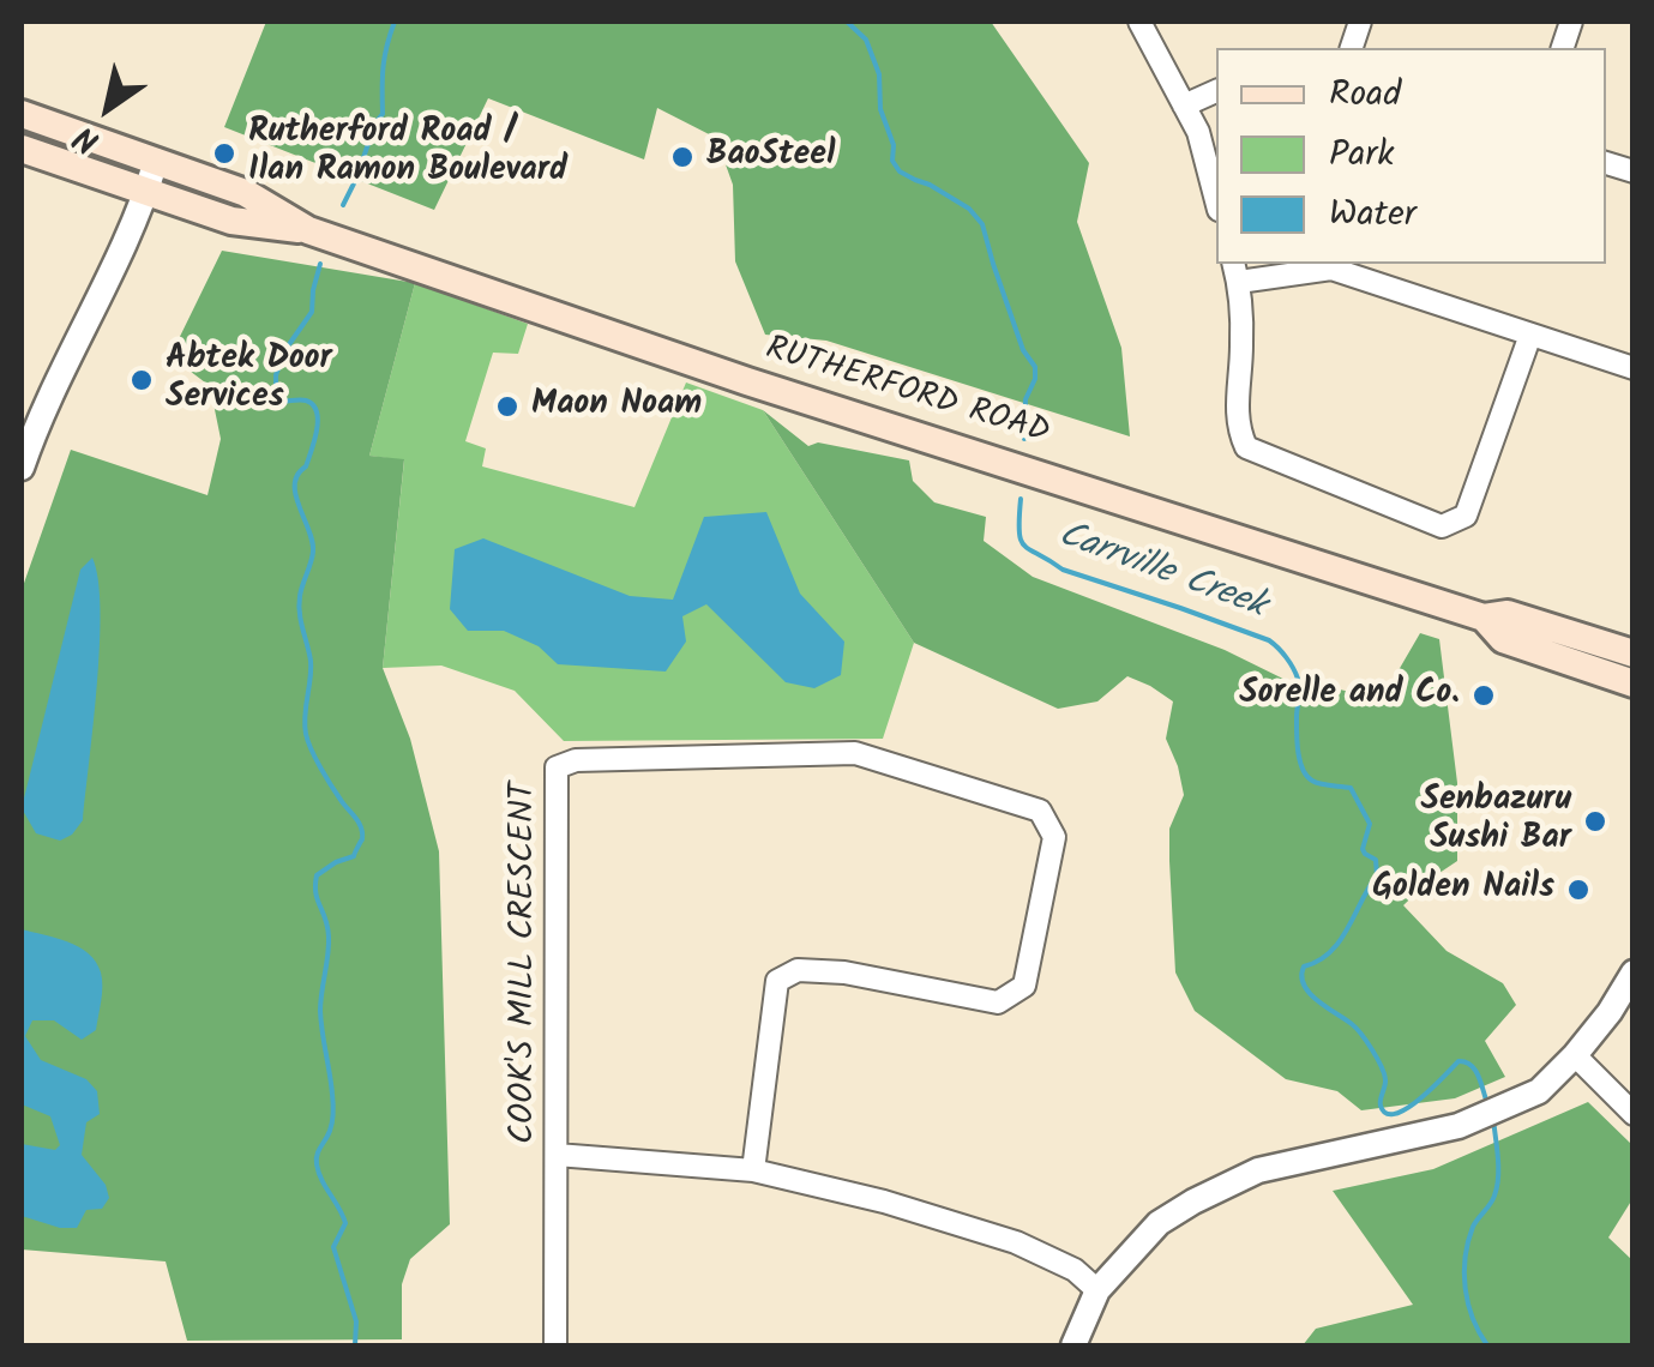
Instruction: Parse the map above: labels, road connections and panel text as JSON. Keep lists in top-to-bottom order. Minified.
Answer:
{"streets":{"main road":["RUTHERFORD ROAD"],"street":["COOK'S MILL CRESCENT"]},"water":["Carrville Creek"],"places":["Rutherford Road / Ilan Ramon Boulevard","BaoSteel","Abtek Door Services","Maon Noam","Sorelle and Co.","Senbazuru Sushi Bar","Golden Nails"],"legend":["Road","Park","Water"],"north":"bottom left"}
